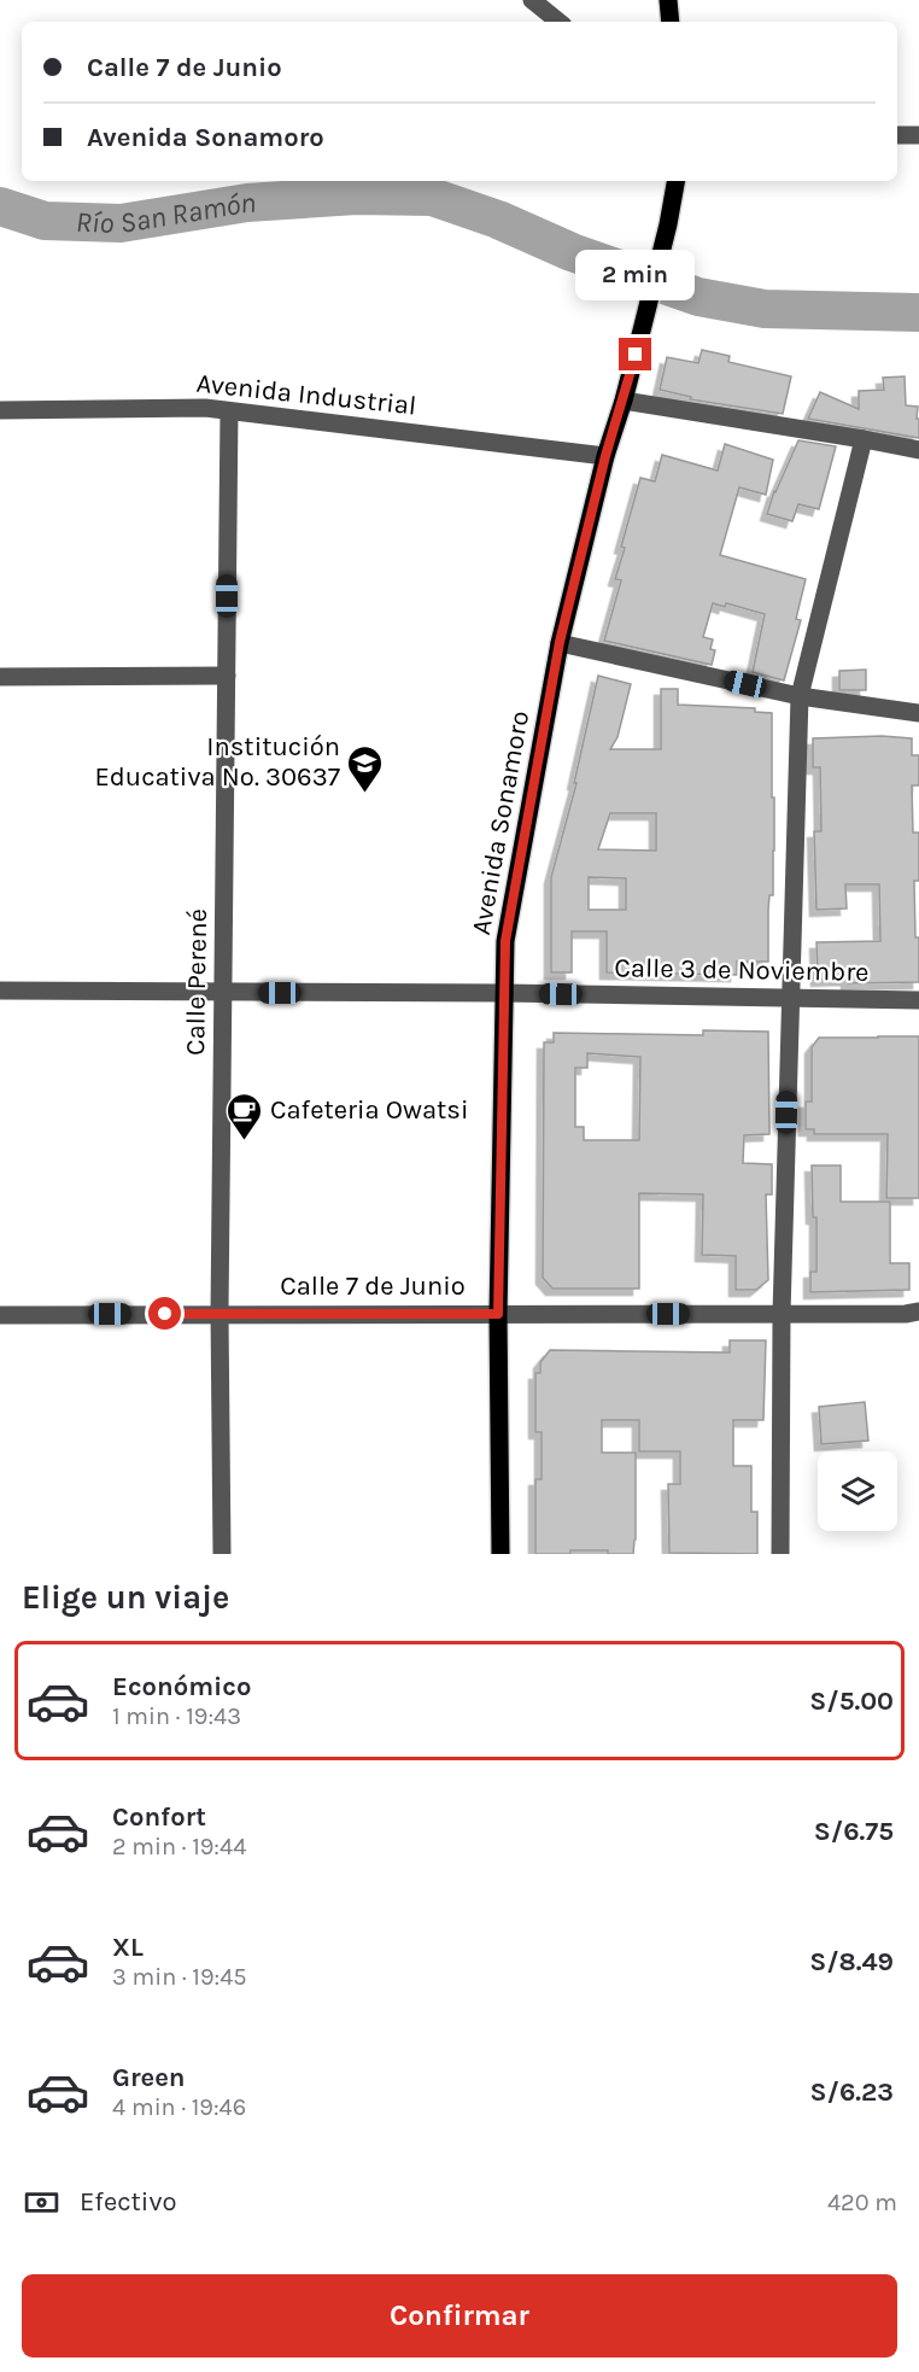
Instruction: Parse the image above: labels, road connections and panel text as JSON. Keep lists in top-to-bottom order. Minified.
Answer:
{"streets":{"main road":["Avenida Sonamoro"],"street":["Avenida Industrial","Calle 3 de Noviembre","Calle Perené","Calle 7 de Junio"]},"crossings":[["Avenida Industrial","Avenida Sonamoro"],["Avenida Industrial","Calle Perené"],["Avenida Sonamoro","Calle 3 de Noviembre"],["Avenida Sonamoro","Calle 7 de Junio"],["Calle 3 de Noviembre","Calle Perené"],["Calle Perené","Calle 7 de Junio"]],"water":["Río San Ramón"],"places":{"school or university":["Institución Educativa No. 30637"],"cafe":["Cafeteria Owatsi"]},"page":{"banner":["Calle 7 de Junio","Avenida Sonamoro"],"bubble":"2 min","heading":"Elige un viaje","list":[{"name":"Económico","note":"1 min · 19:43","value":"S/5.00"},{"name":"Confort","note":"2 min · 19:44","value":"S/6.75"},{"name":"XL","note":"3 min · 19:45","value":"S/8.49"},{"name":"Green","note":"4 min · 19:46","value":"S/6.23"}],"pay":["Efectivo","420 m"],"buttons":"Confirmar"}}
